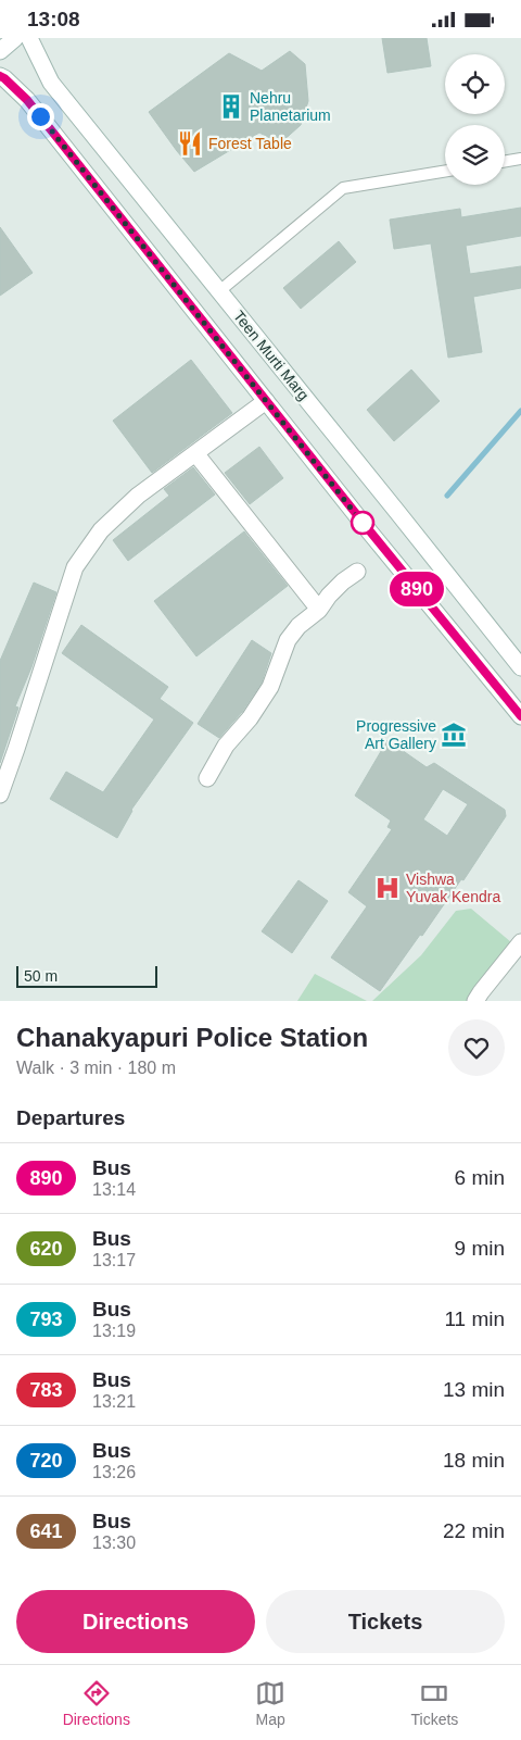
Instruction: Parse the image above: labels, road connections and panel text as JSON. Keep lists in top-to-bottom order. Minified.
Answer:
{"streets":{"main road":["Teen Murti Marg"]},"places":{"building":["Nehru Planetarium"],"restaurant":["Forest Table"],"museum":["Progressive Art Gallery"],"hospital":["Vishwa Yuvak Kendra"]},"lines":["bus line 890"],"scale_bar":"50 m","page":{"status":"13:08","on_map":"890","scale":"50 m","heading":[["Chanakyapuri Police Station","Walk · 3 min · 180 m"],"Departures"],"list":[{"mark":"890","name":"Bus","note":"13:14","value":"6 min"},{"mark":"620","name":"Bus","note":"13:17","value":"9 min"},{"mark":"793","name":"Bus","note":"13:19","value":"11 min"},{"mark":"783","name":"Bus","note":"13:21","value":"13 min"},{"mark":"720","name":"Bus","note":"13:26","value":"18 min"},{"mark":"641","name":"Bus","note":"13:30","value":"22 min"}],"buttons":["Directions","Tickets"],"tabs":["Directions","Map","Tickets"]}}
